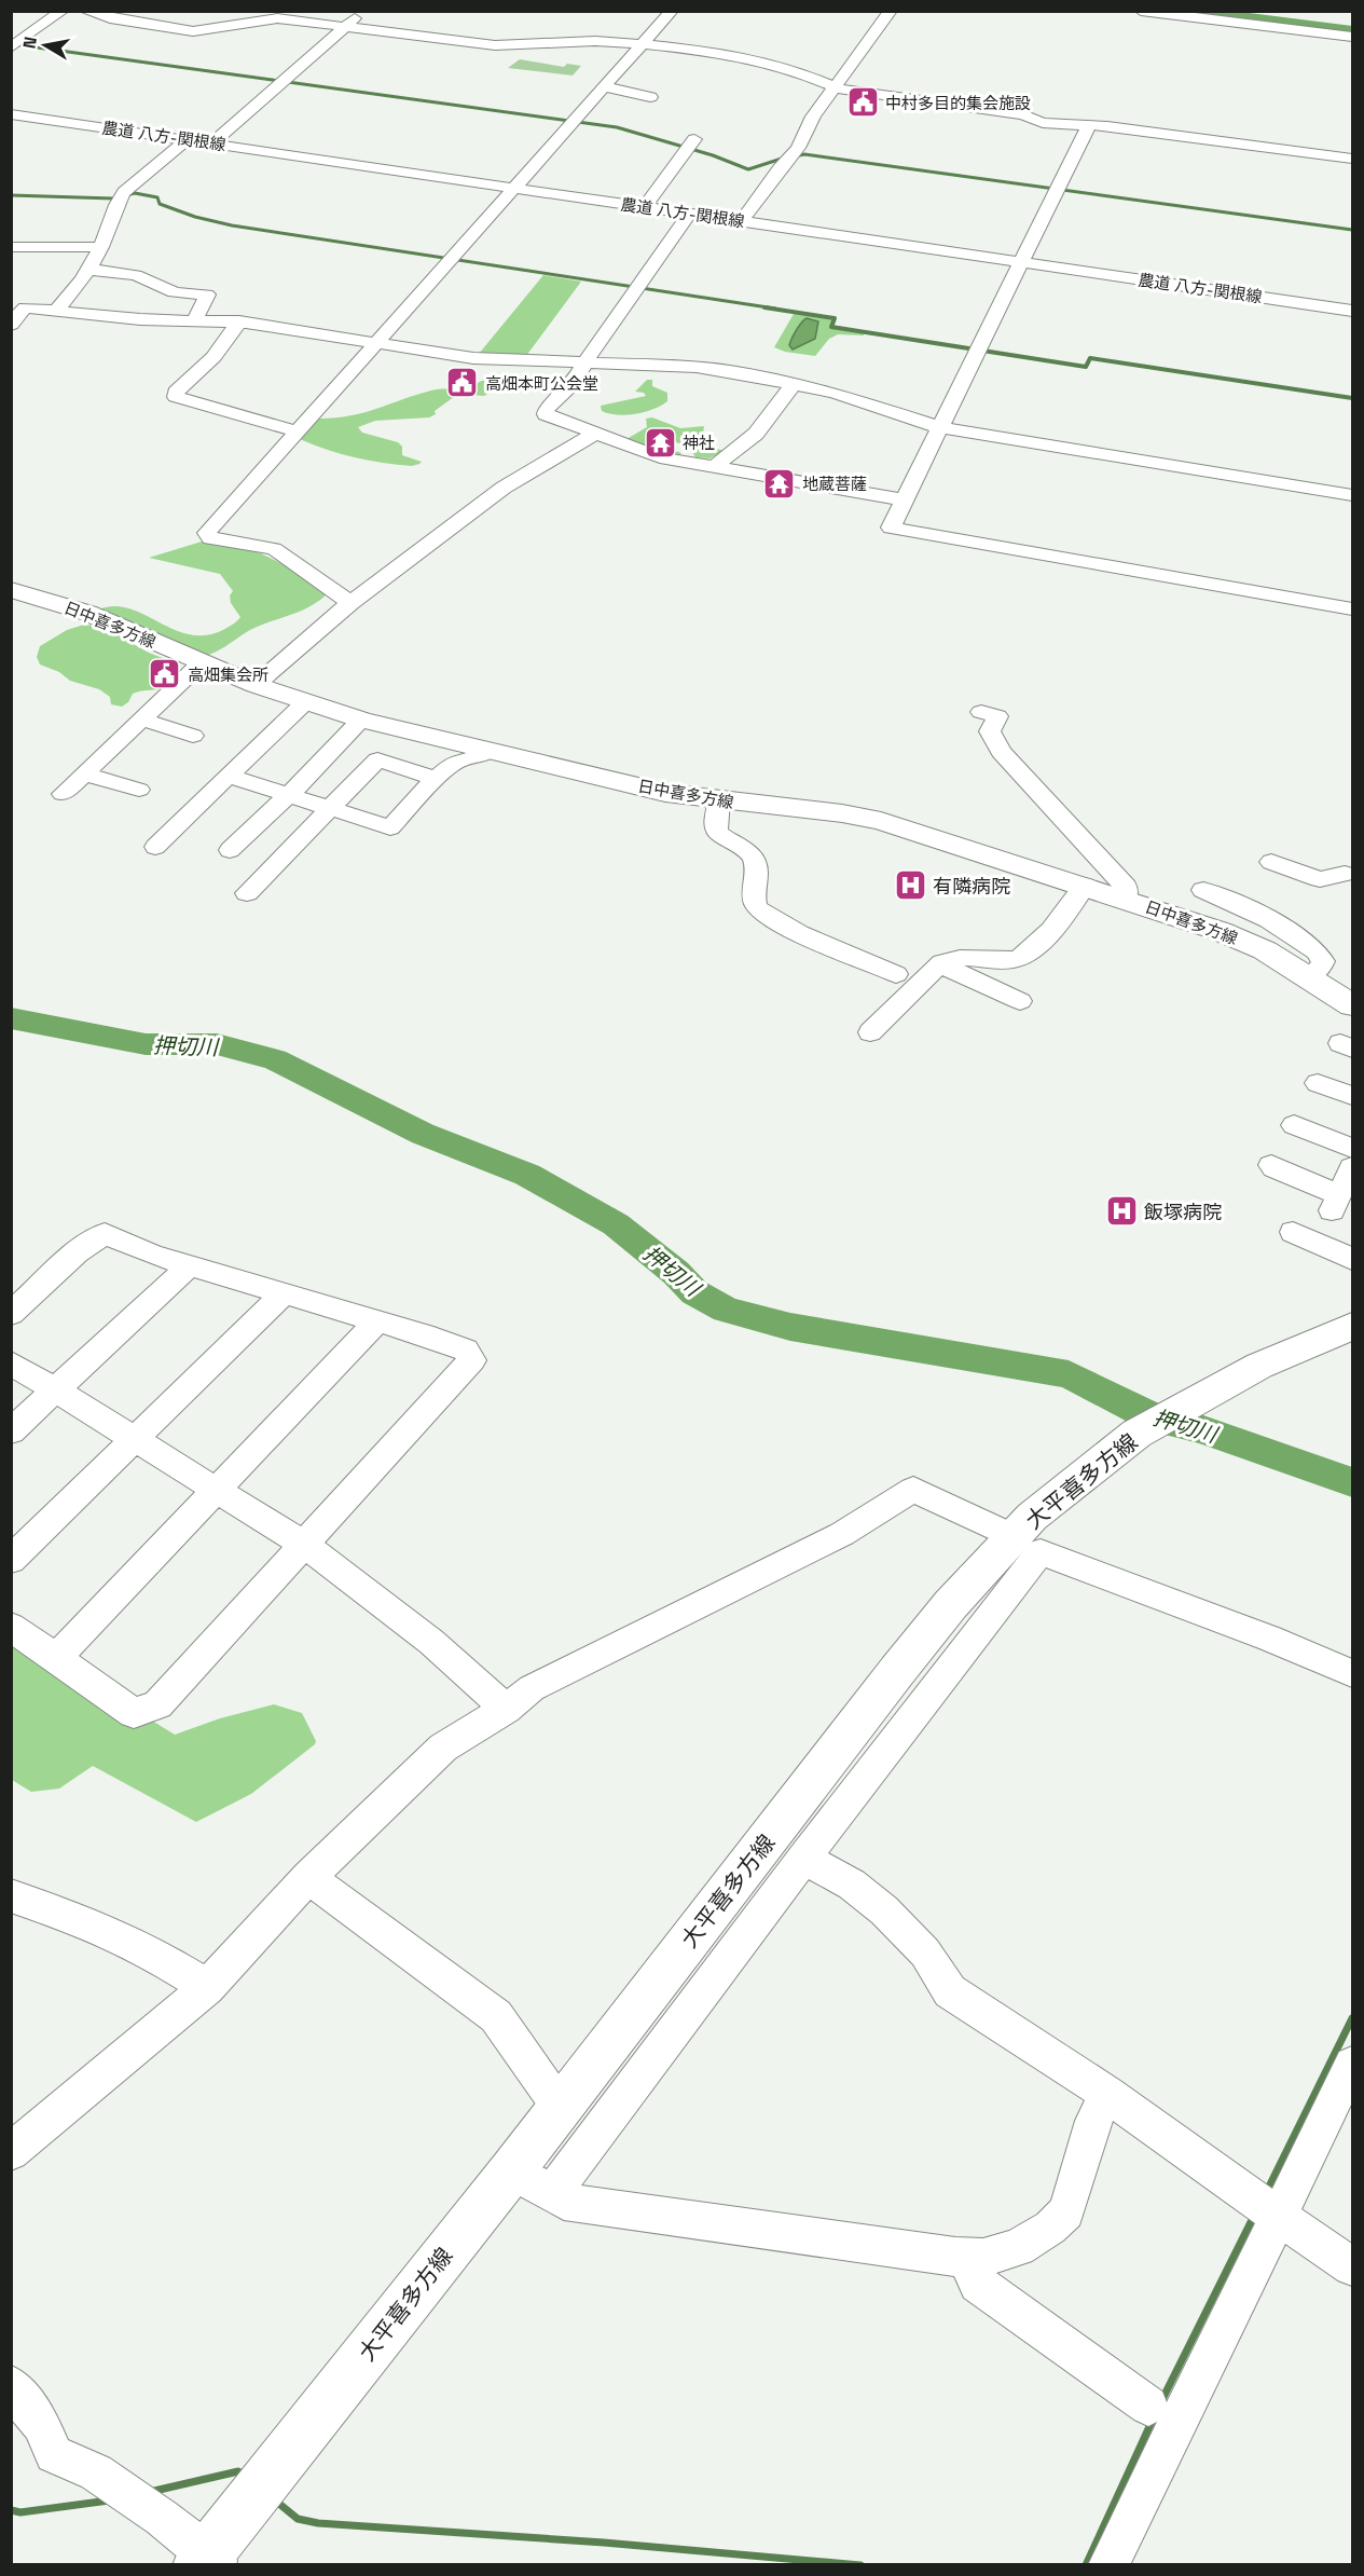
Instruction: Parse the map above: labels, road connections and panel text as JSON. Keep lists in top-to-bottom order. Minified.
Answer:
{"streets":{"main road":["日中喜多方線","大平喜多方線"],"street":["農道 八方-関根線"]},"water":["押切川"],"places":{"public building":["中村多目的集会施設","高畑本町公会堂","高畑集会所"],"temple":["神社","地蔵菩薩"],"hospital":["有隣病院","飯塚病院"]},"north":"left"}
